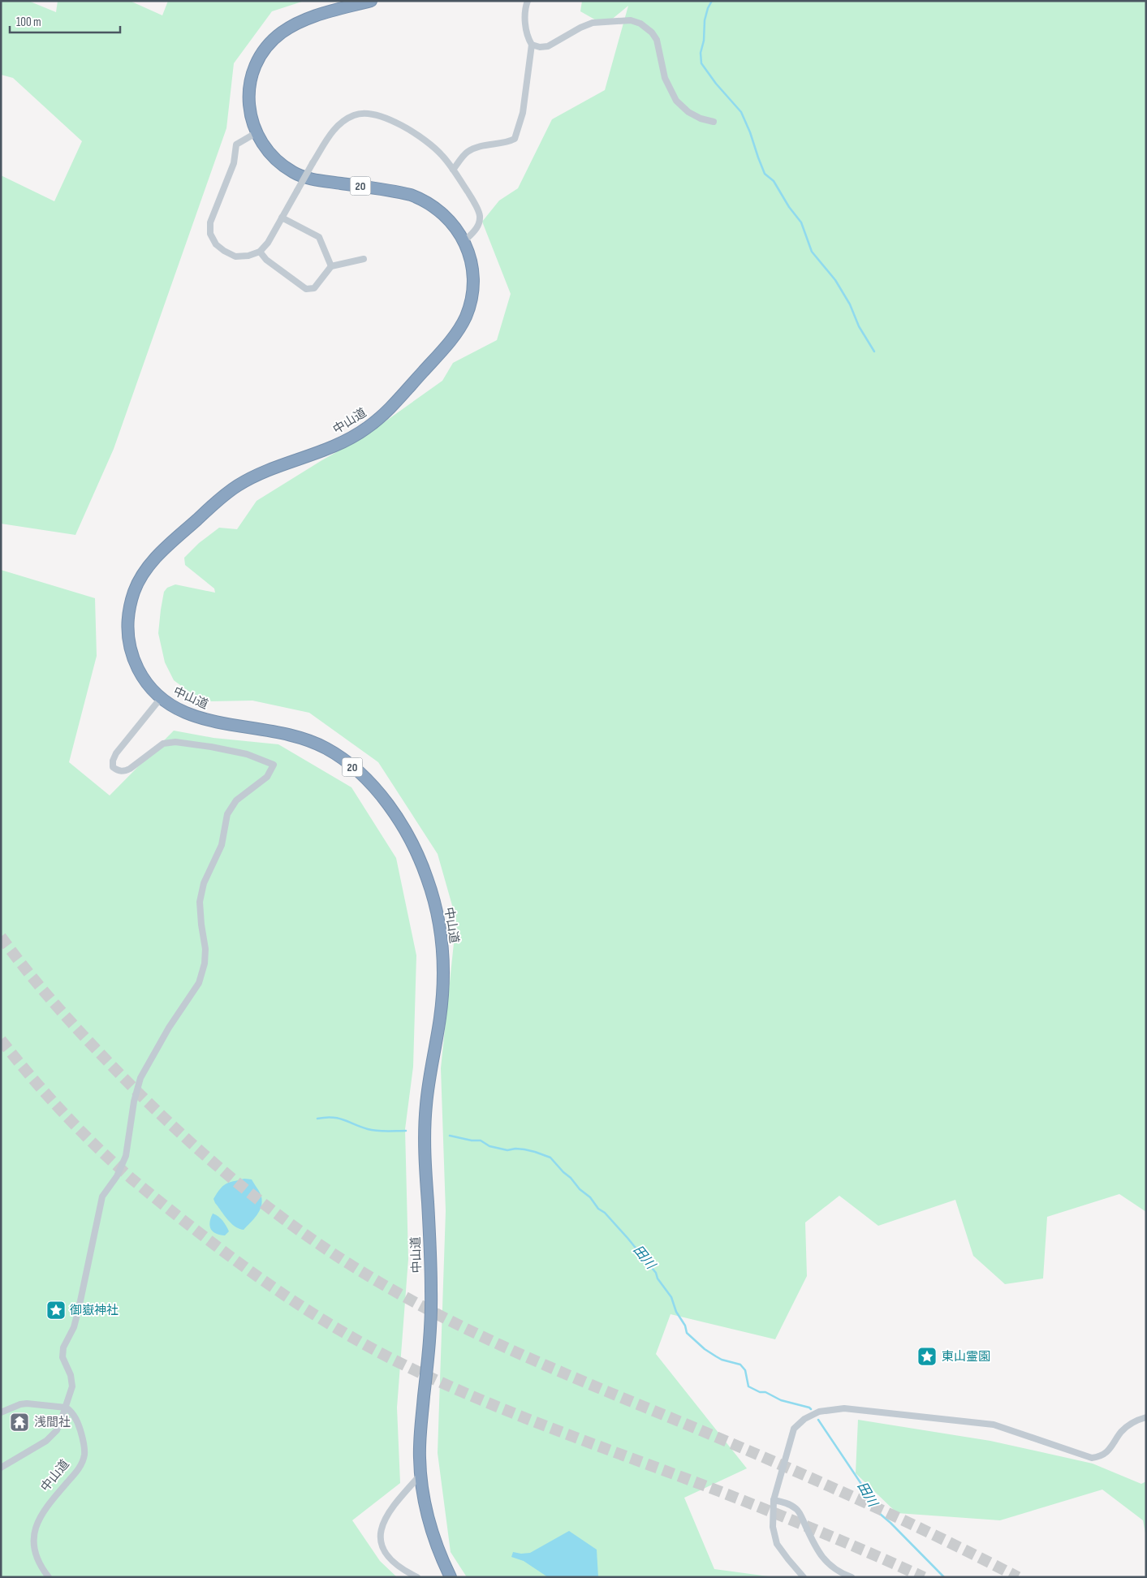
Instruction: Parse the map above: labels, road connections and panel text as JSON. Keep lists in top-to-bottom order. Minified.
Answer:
{"streets":{"highway":["20","中山道"]},"water":["田川"],"places":{"place":["御嶽神社","東山霊園"],"temple":["浅間社"]},"scale_bar":"100 m"}
